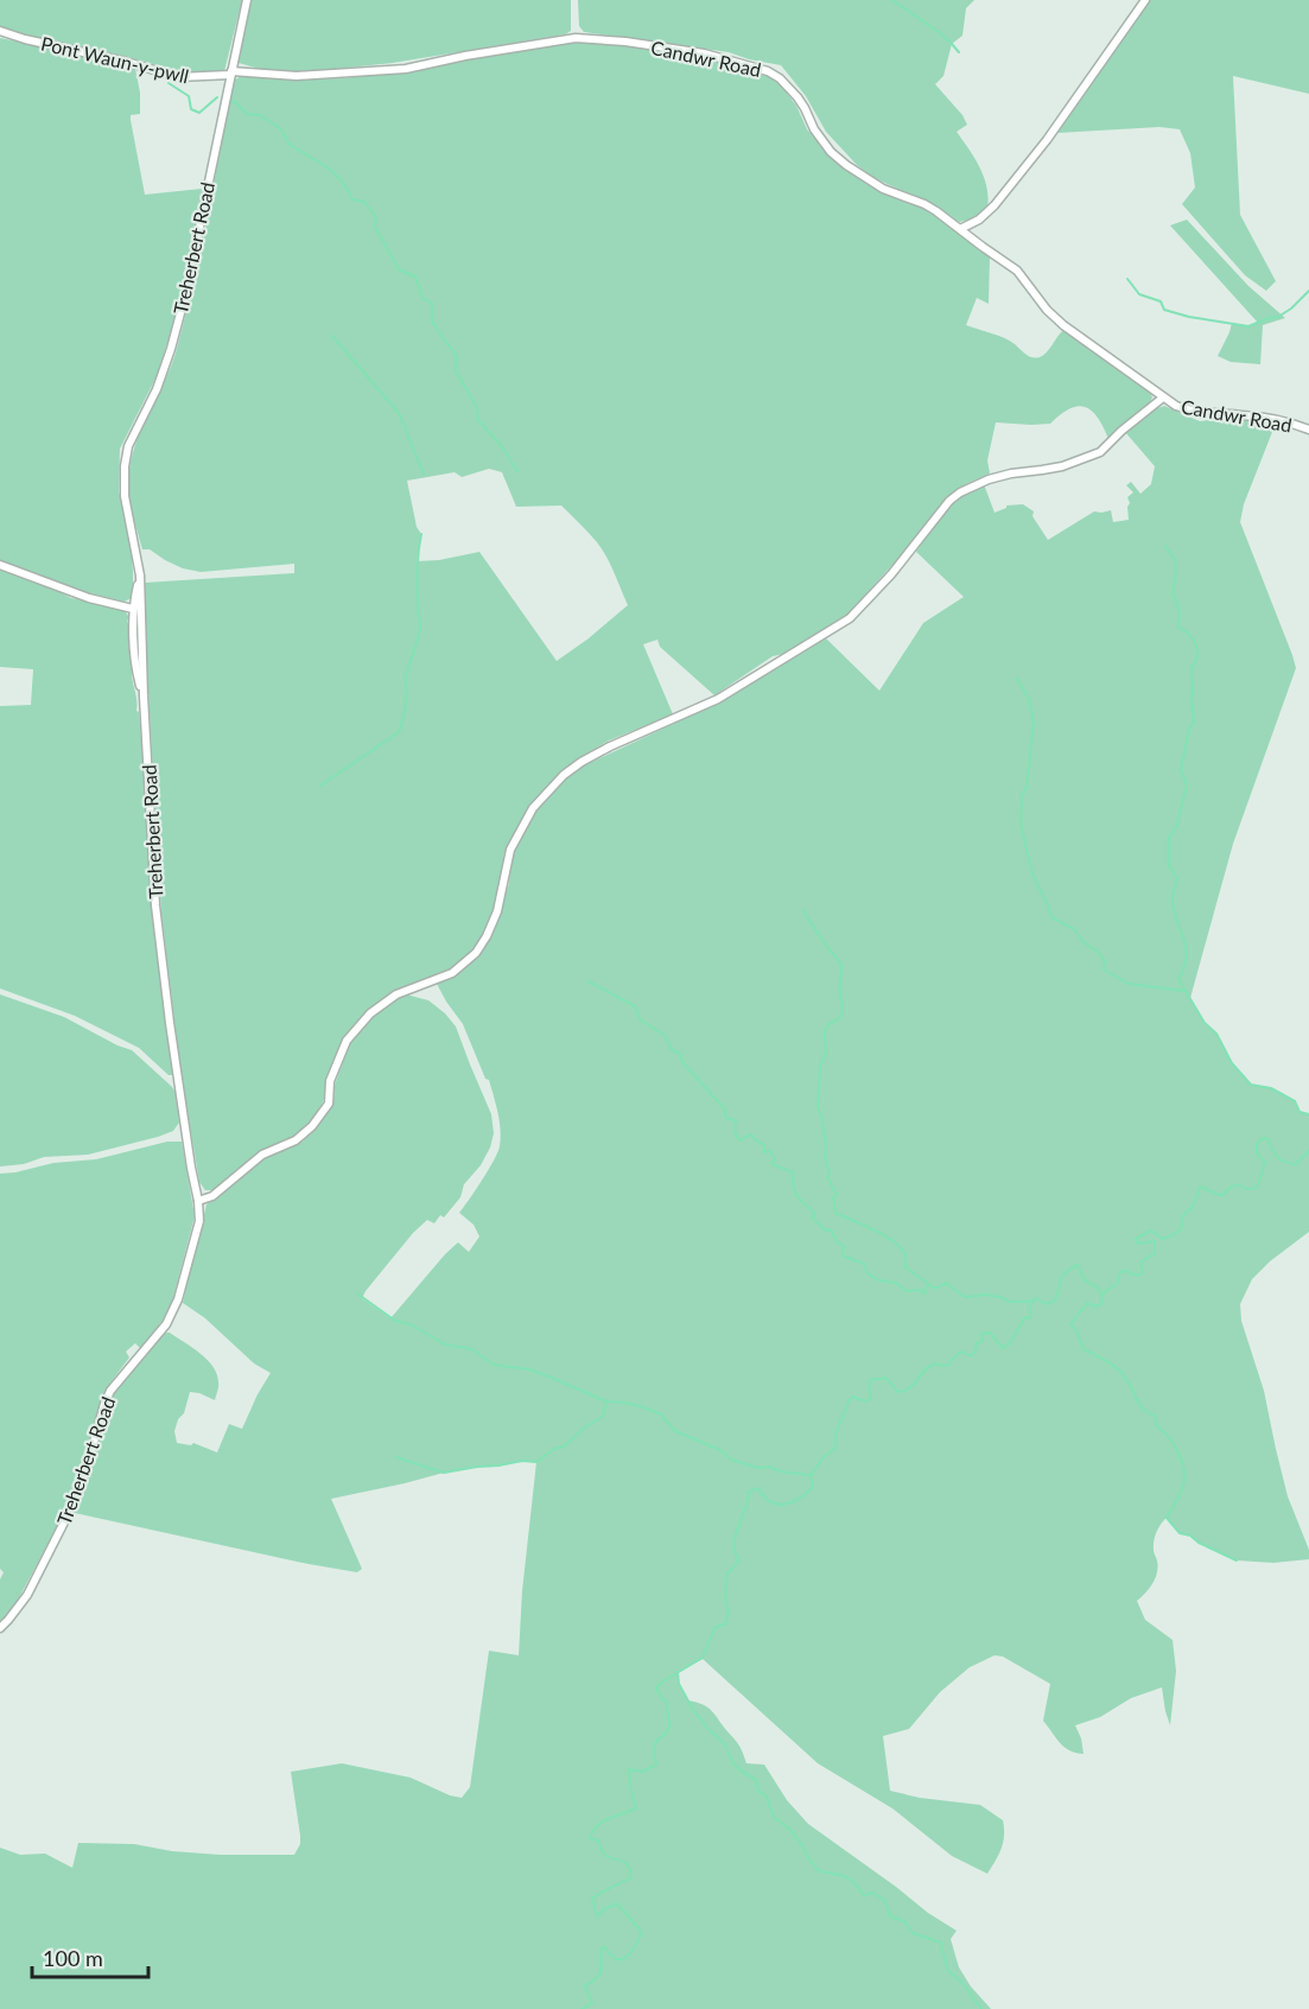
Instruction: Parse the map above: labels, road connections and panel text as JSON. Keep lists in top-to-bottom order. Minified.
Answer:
{"streets":{"street":["Candwr Road","Pont Waun-y-pwll","Treherbert Road"]},"crossings":[["Candwr Road","Pont Waun-y-pwll"],["Candwr Road","Treherbert Road"],["Pont Waun-y-pwll","Treherbert Road"]],"scale_bar":"100 m"}
